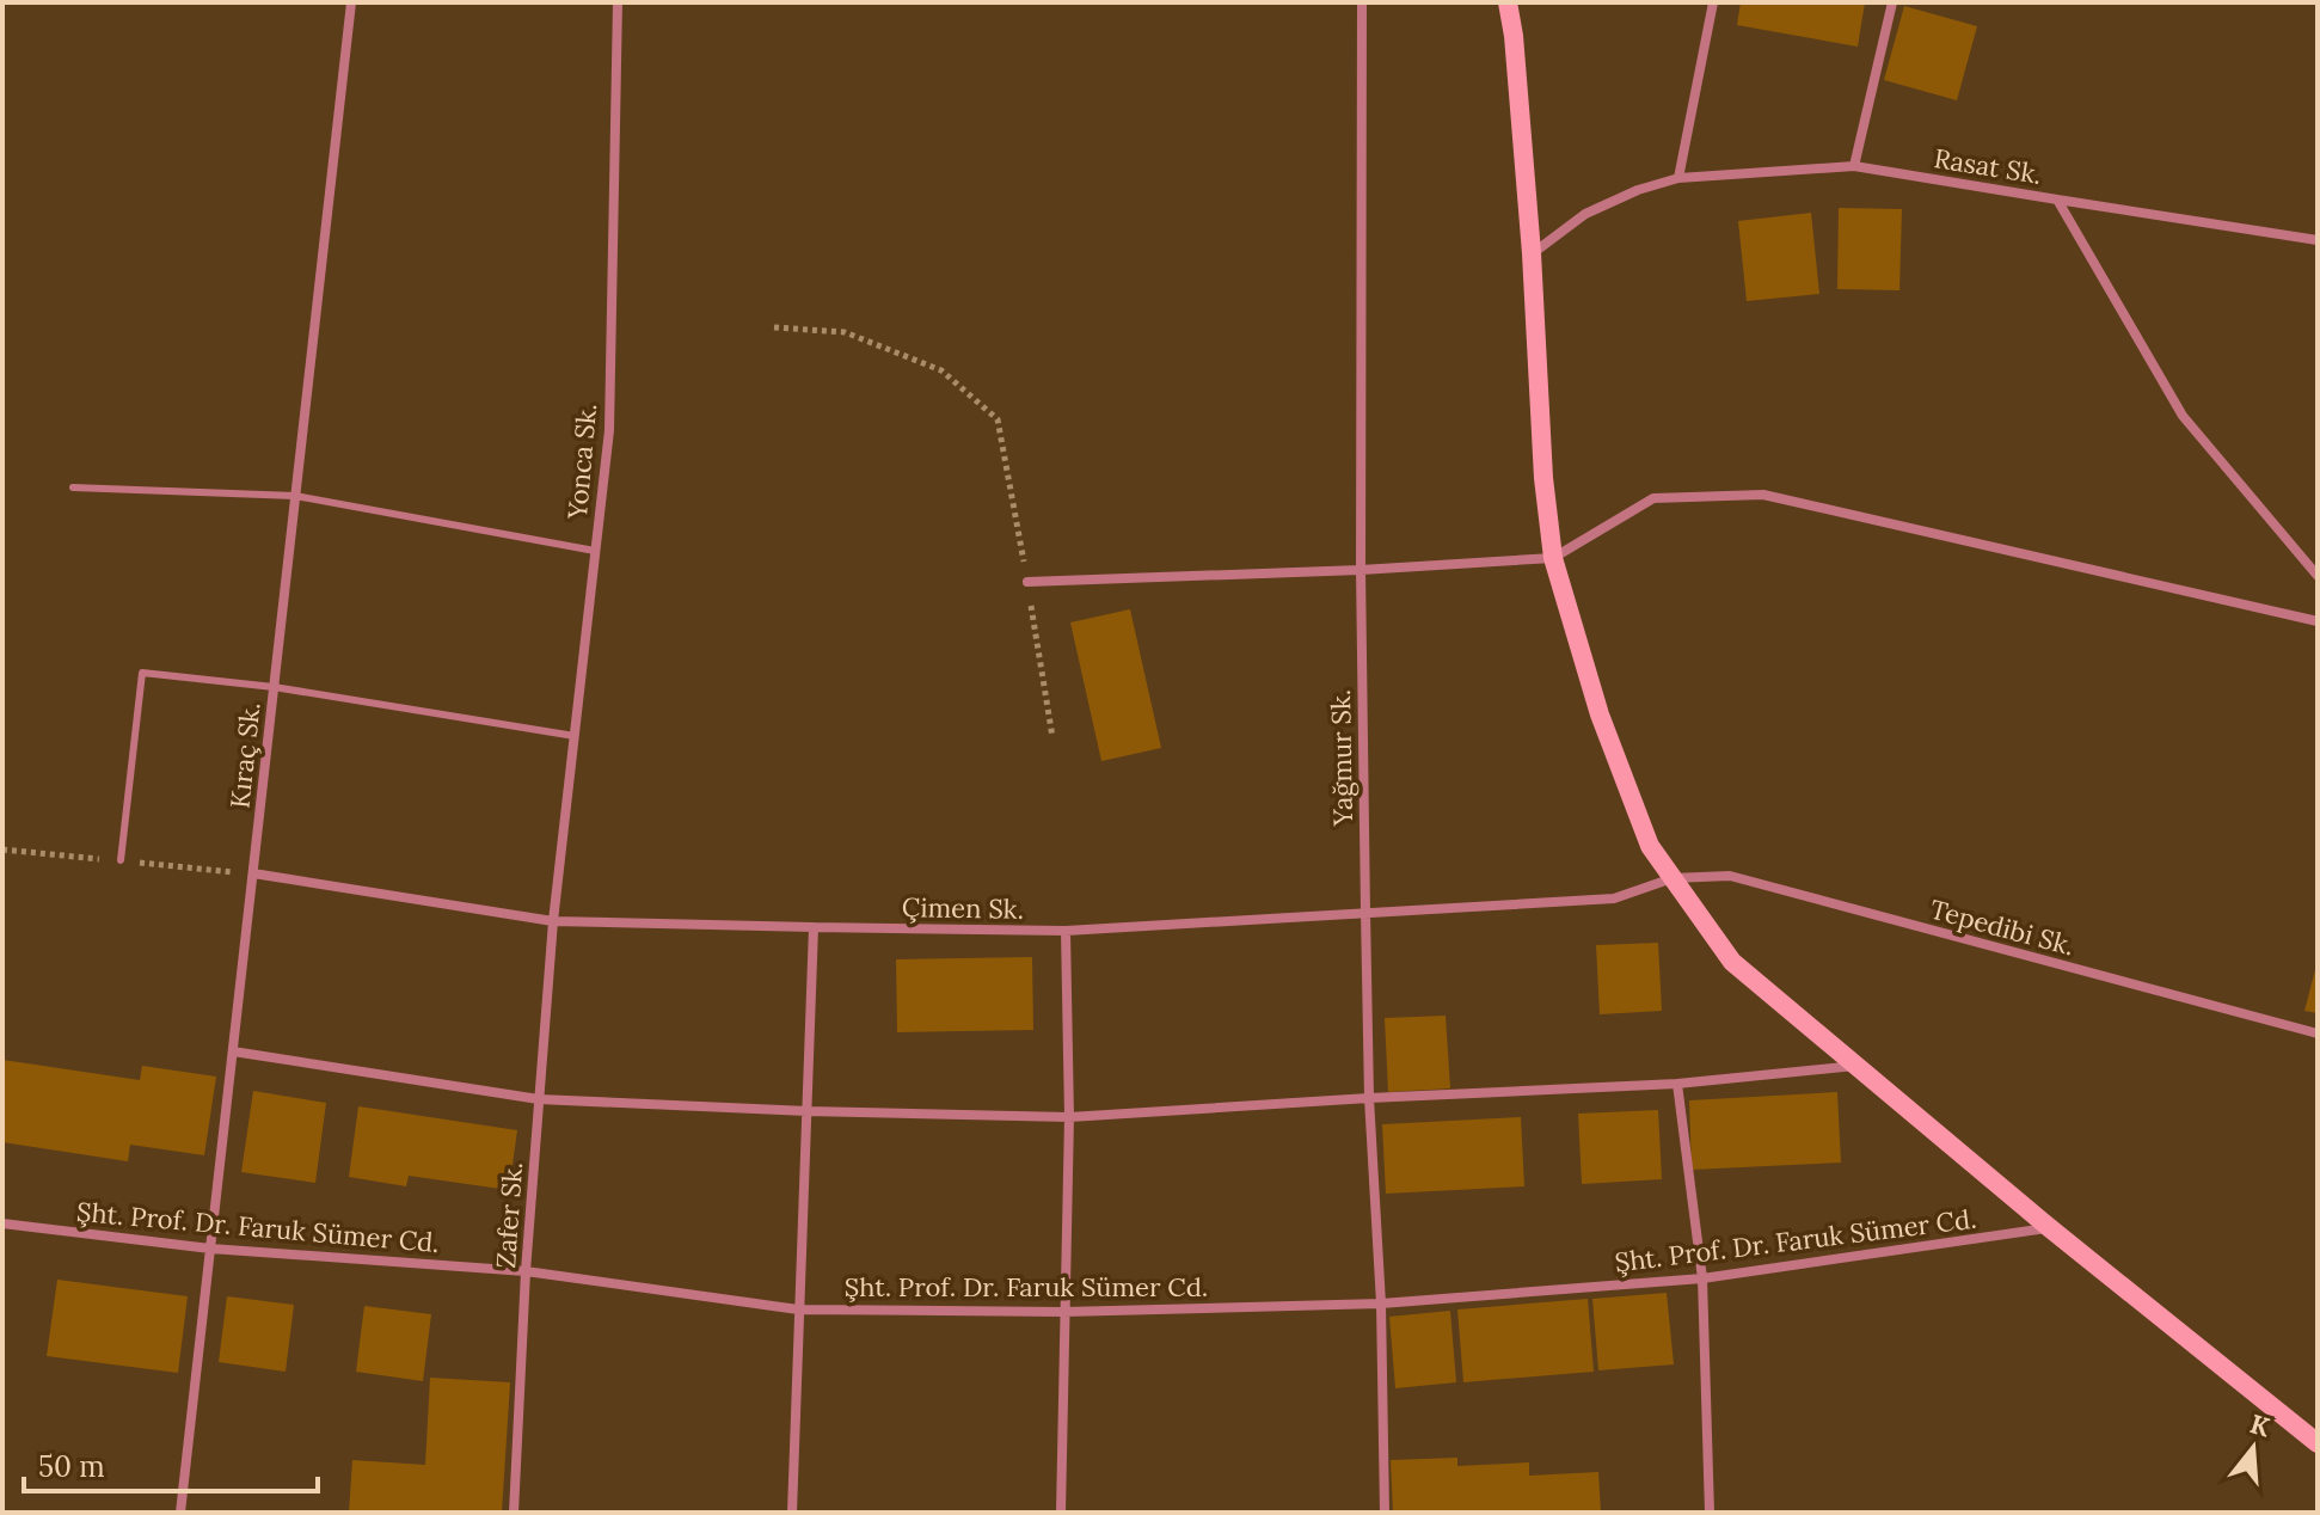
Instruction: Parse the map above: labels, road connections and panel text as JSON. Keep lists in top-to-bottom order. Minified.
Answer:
{"streets":{"street":["Rasat Sk.","Yonca Sk.","Kıraç Sk.","Yağmur Sk.","Çimen Sk.","Tepedibi Sk.","Zafer Sk.","Şht. Prof. Dr. Faruk Sümer Cd."]},"crossings":[["Yonca Sk.","Çimen Sk."],["Yonca Sk.","Zafer Sk."],["Kıraç Sk.","Çimen Sk."],["Kıraç Sk.","Şht. Prof. Dr. Faruk Sümer Cd."],["Yağmur Sk.","Çimen Sk."],["Yağmur Sk.","Şht. Prof. Dr. Faruk Sümer Cd."],["Çimen Sk.","Tepedibi Sk."],["Çimen Sk.","Zafer Sk."],["Zafer Sk.","Şht. Prof. Dr. Faruk Sümer Cd."]],"scale_bar":"50 m","north":"top"}
